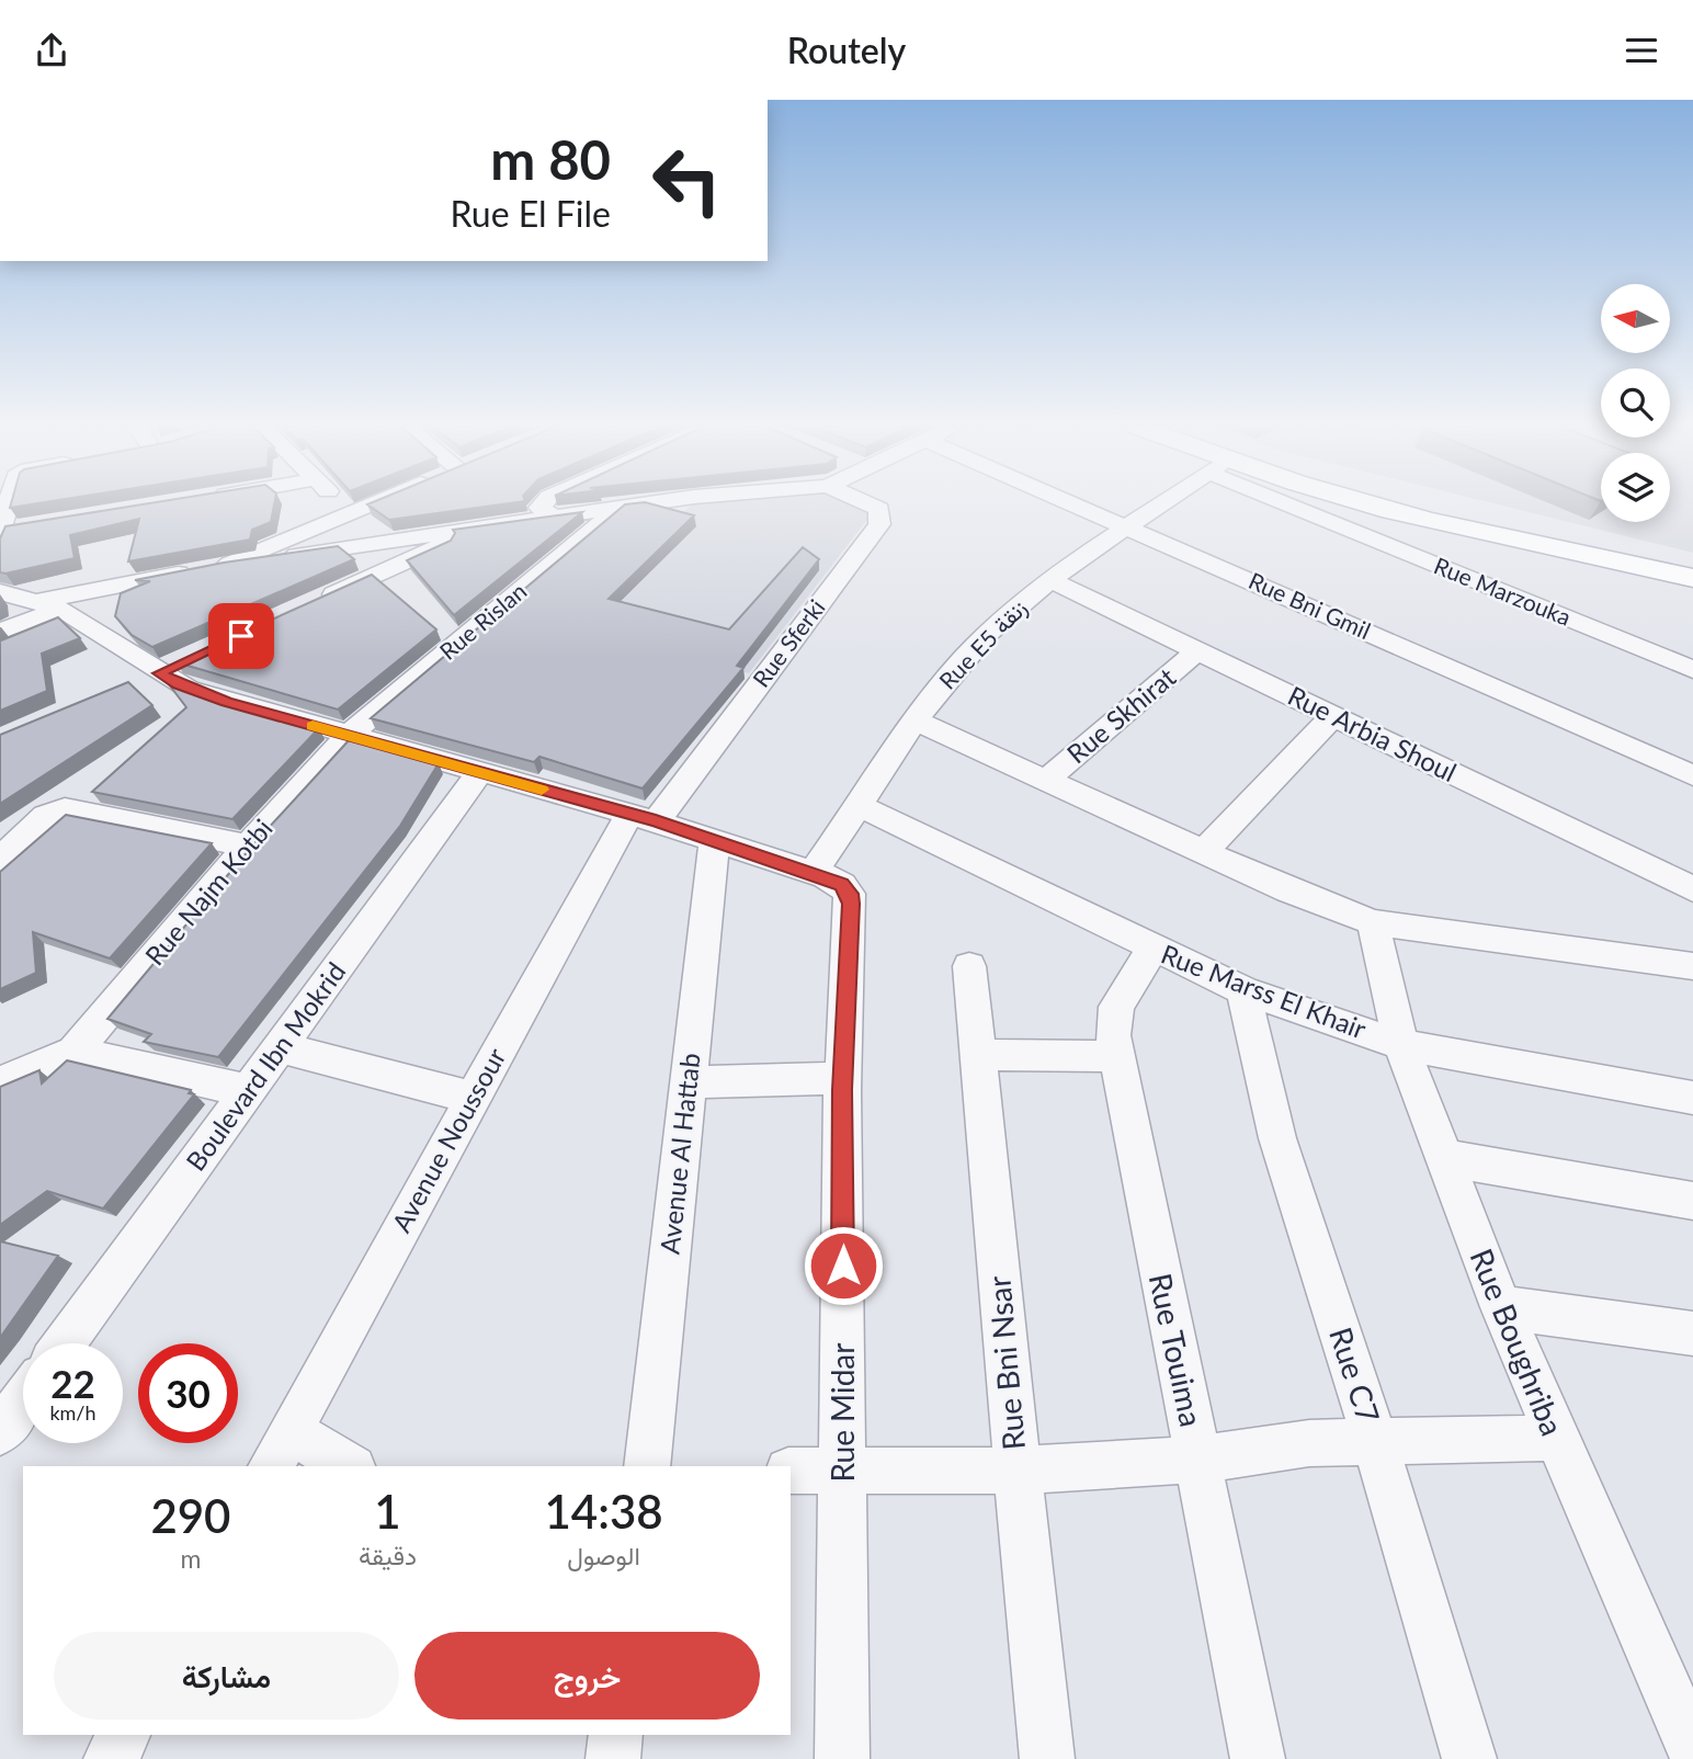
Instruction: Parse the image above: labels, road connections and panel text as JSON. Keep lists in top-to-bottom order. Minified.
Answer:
{"streets":{"street":["Rue Marzouka","Rue Bni Gmil","Rue Rislan","Rue Sferki","Rue E5 زنقة","Rue Skhirat","Rue Arbia Shoul","Rue Najm Kotbi","Rue Marss El Khair","Boulevard Ibn Mokrid","Avenue Noussour","Avenue Al Hattab","Rue Boughriba","Rue Touima","Rue Bni Nsar","Rue C7","Rue Midar"]},"crossings":[["Rue Bni Gmil","Rue E5 زنقة"],["Rue Rislan","Rue Najm Kotbi"],["Rue Sferki","Avenue Noussour"],["Rue E5 زنقة","Rue Arbia Shoul"],["Rue E5 زنقة","Rue Marss El Khair"],["Rue E5 زنقة","Rue Midar"],["Rue Skhirat","Rue Arbia Shoul"],["Rue Marss El Khair","Rue Boughriba"],["Rue Marss El Khair","Rue Touima"],["Rue Marss El Khair","Rue C7"]],"north":"left","page":{"header":"Routely","turn":["80 m","Rue El File"],"speed":"22 km/h","limit":"30","eta":["14:38","الوصول","1","دقيقة","290","m"],"buttons":["خروج","مشاركة"]}}
